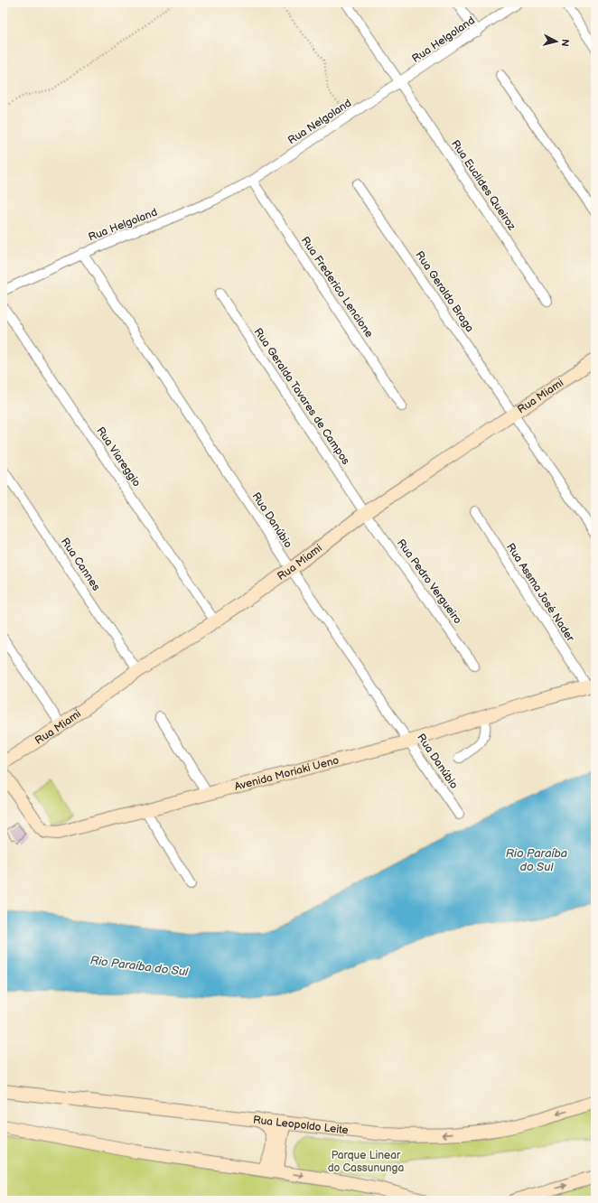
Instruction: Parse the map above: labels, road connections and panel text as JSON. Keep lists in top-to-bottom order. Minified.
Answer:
{"streets":{"street":["Rua Helgoland","Rua Nelgoland","Rua Euclides Queiroz","Rua Frederico Lencione","Rua Geraldo Braga","Rua Miami","Rua Geralda Tavares de Campos","Rua Viareggio","Rua Danúbio","Rua Cannes","Rua Pedro Vergueiro","Rua Assma José Nader","Avenida Moriaki Ueno","Rua Leopoldo Leite"]},"crossings":[["Rua Helgoland","Rua Nelgoland"],["Rua Helgoland","Rua Euclides Queiroz"],["Rua Helgoland","Rua Frederico Lencione"],["Rua Helgoland","Rua Danúbio"],["Rua Nelgoland","Rua Euclides Queiroz"],["Rua Nelgoland","Rua Frederico Lencione"],["Rua Geraldo Braga","Rua Miami"],["Rua Miami","Rua Geralda Tavares de Campos"],["Rua Miami","Rua Viareggio"],["Rua Miami","Rua Danúbio"],["Rua Miami","Rua Cannes"],["Rua Miami","Rua Pedro Vergueiro"],["Rua Geralda Tavares de Campos","Rua Pedro Vergueiro"],["Rua Danúbio","Avenida Moriaki Ueno"],["Rua Assma José Nader","Avenida Moriaki Ueno"]],"water":["Rio Paraíba do Sul"],"parks":["Parque Linear do Cassununga"],"north":"right"}
